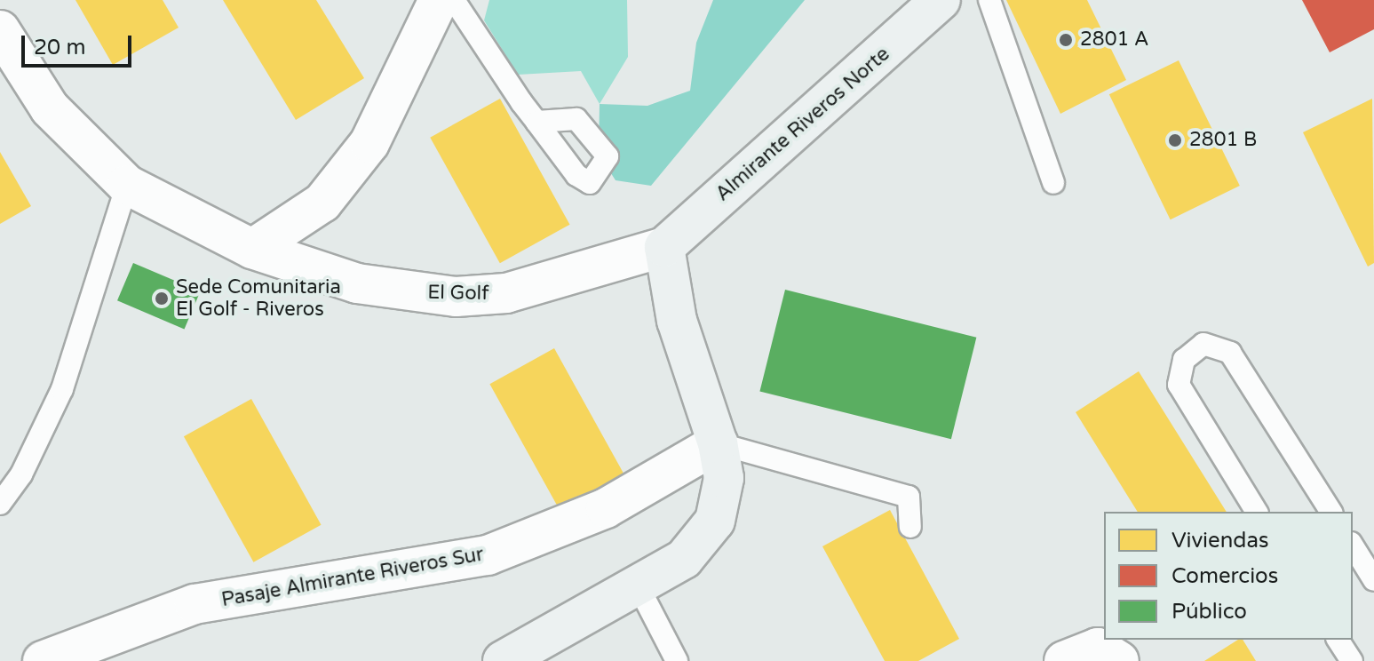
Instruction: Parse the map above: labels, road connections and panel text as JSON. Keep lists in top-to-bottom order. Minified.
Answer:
{"streets":{"street":["Almirante Riveros Norte","El Golf","Pasaje Almirante Riveros Sur"]},"crossings":[["Almirante Riveros Norte","El Golf"]],"places":["2801 A","2801 B","Sede Comunitaria El Golf - Riveros"],"legend":["Viviendas","Comercios","Público"],"scale_bar":"20 m"}
